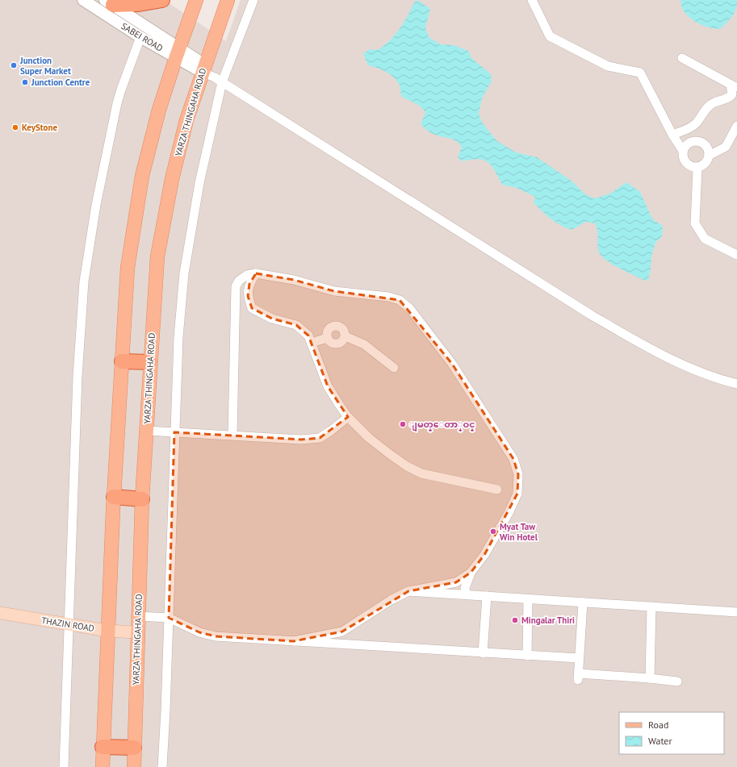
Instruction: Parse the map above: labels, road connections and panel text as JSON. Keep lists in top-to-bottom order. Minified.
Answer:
{"streets":{"main road":["YARZA THINGAHA ROAD","THAZIN ROAD"],"street":["SABEI ROAD"]},"crossings":[["SABEI ROAD","YARZA THINGAHA ROAD"],["YARZA THINGAHA ROAD","THAZIN ROAD"]],"places":["Junction Super Market","Junction Centre","KeyStone","ျမတ္ေတာ္ဝင္","Myat Taw Win Hotel","Mingalar Thiri"],"legend":["Road","Water"]}
